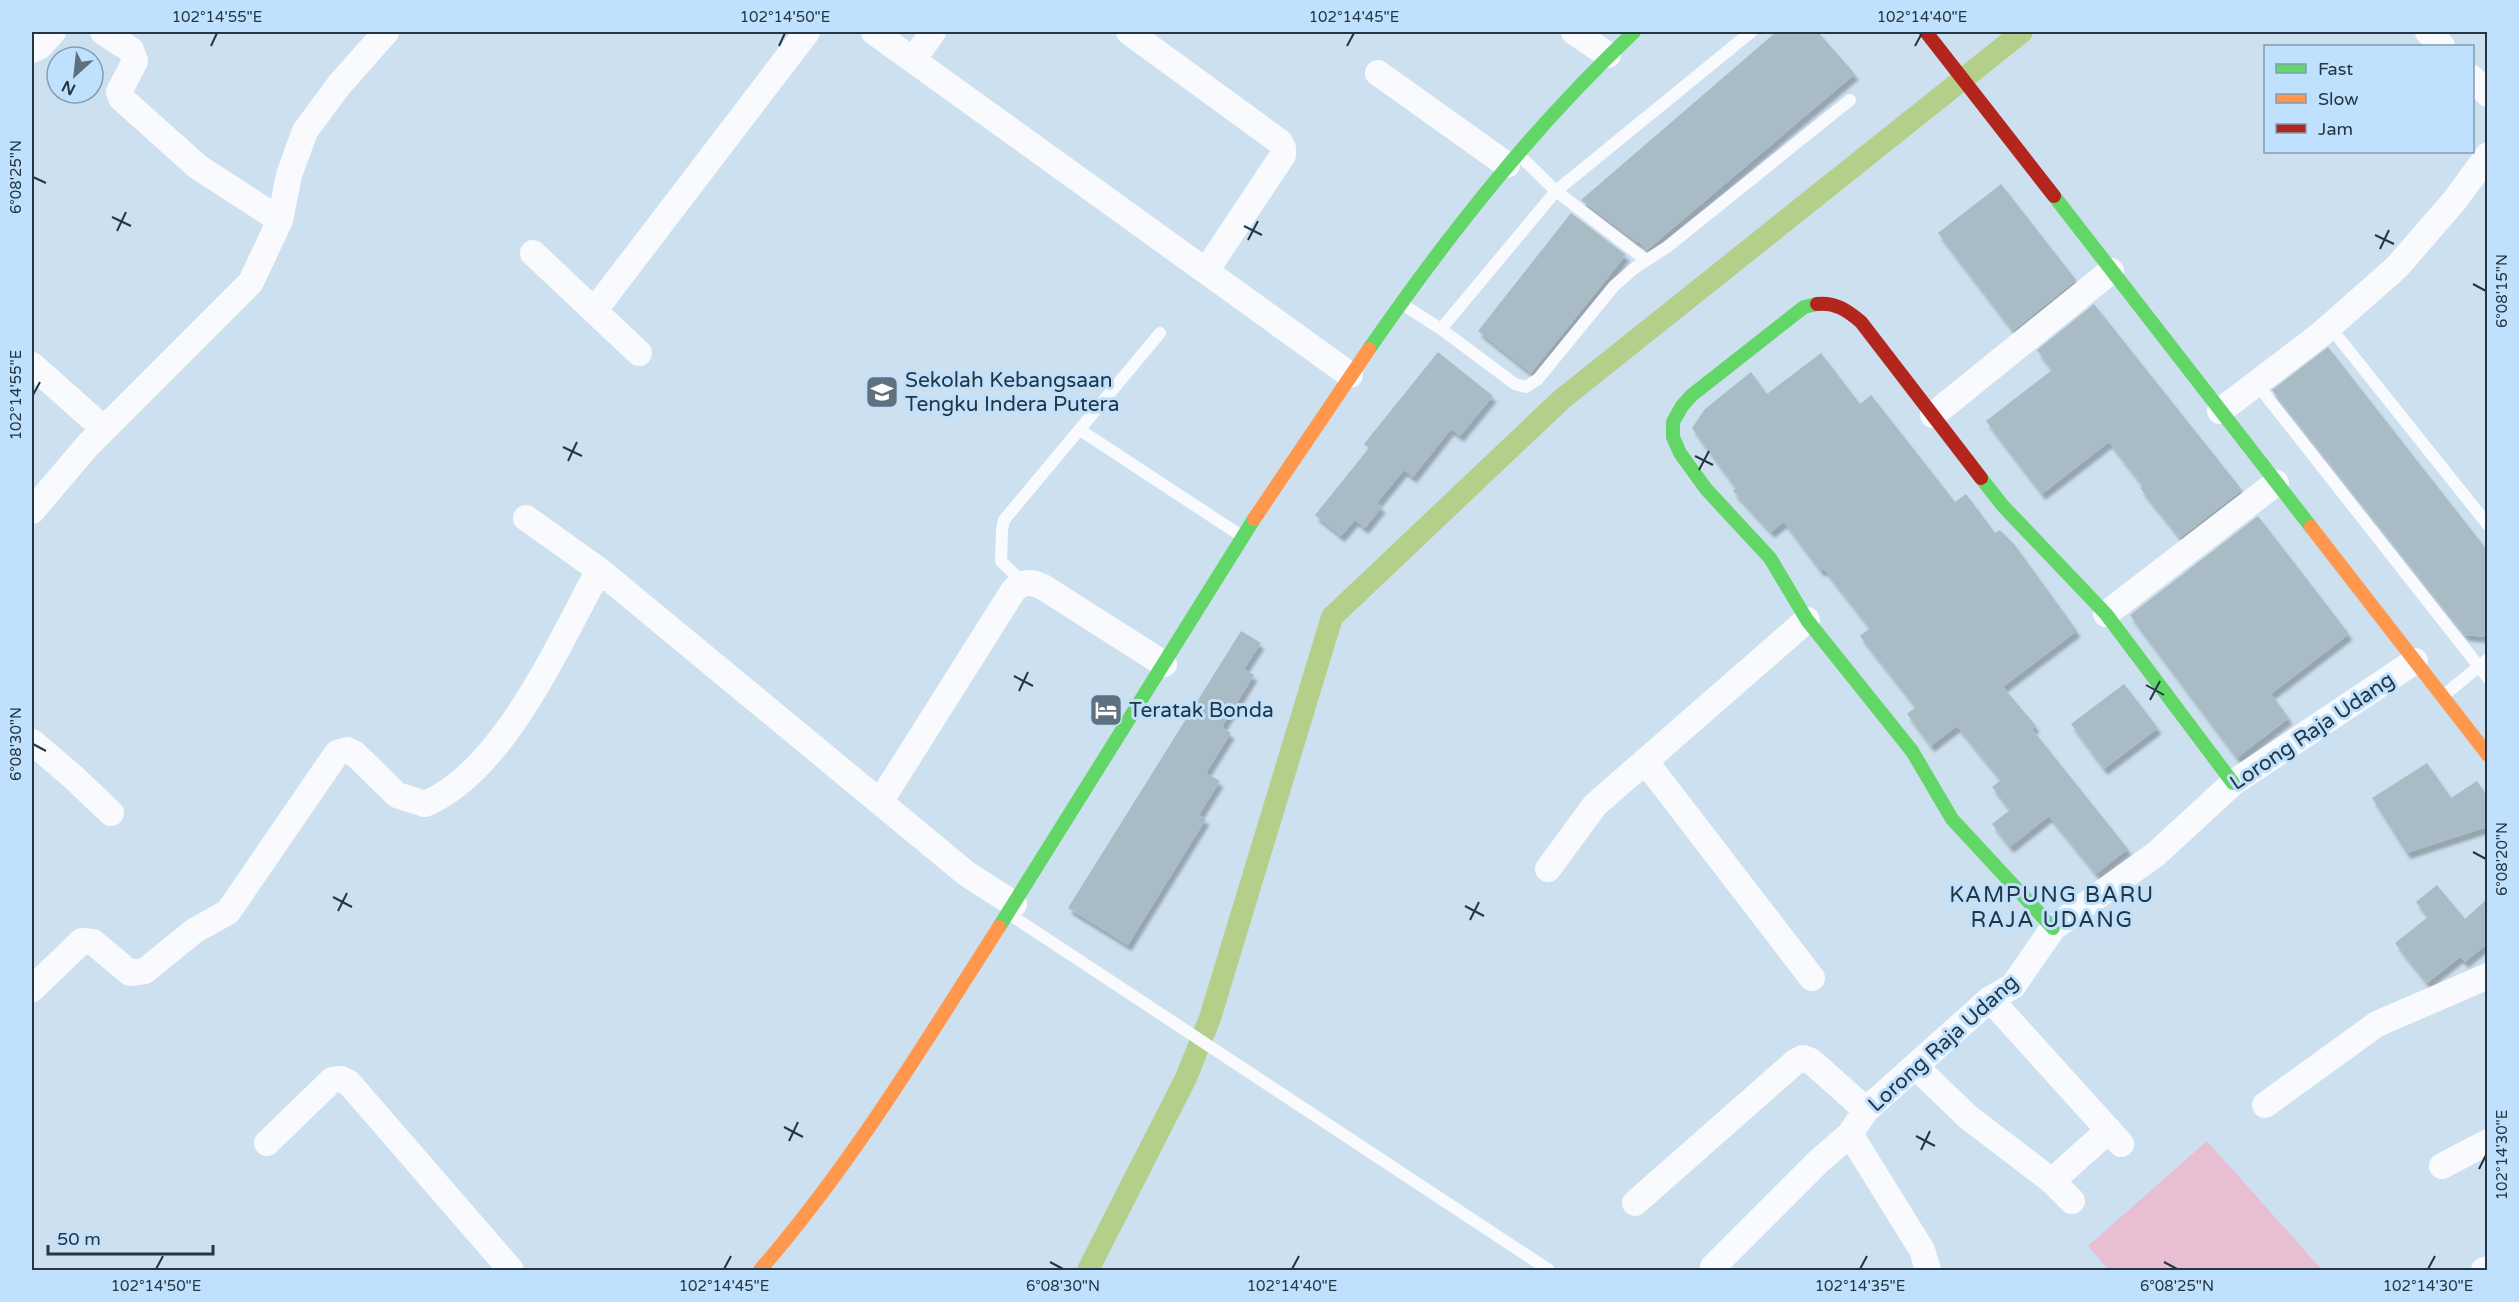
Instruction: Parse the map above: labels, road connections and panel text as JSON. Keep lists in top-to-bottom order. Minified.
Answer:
{"streets":{"street":["Lorong Raja Udang"]},"districts":["KAMPUNG BARU RAJA UDANG"],"places":{"school or university":["Sekolah Kebangsaan Tengku Indera Putera"],"hotel":["Teratak Bonda"]},"legend":["Fast","Slow","Jam"],"scale_bar":"50 m","north":"bottom left","coordinates":["102°14'55\"E","102°14'50\"E","102°14'45\"E","102°14'40\"E","6°08'25\"N","6°08'15\"N","6°08'30\"N","6°08'20\"N","102°14'30\"E","102°14'35\"E"]}
